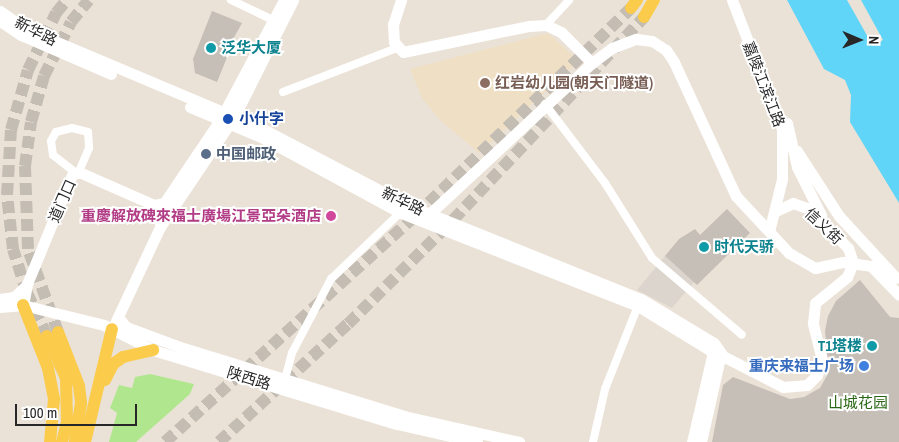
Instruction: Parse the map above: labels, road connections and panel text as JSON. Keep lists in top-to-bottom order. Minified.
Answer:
{"streets":{"main road":["新华路","嘉陵江滨江路","道门口","信义街","陕西路"]},"crossings":[["新华路","信义街"],["嘉陵江滨江路","信义街"],["道门口","陕西路"]],"parks":["山城花园"],"places":["泛华大厦","红岩幼儿园(朝天门隧道)","小什字","中国邮政","重慶解放碑來福士廣場江景亞朵酒店","时代天骄","T1塔楼","重庆来福士广场"],"scale_bar":"100 m","north":"right"}
